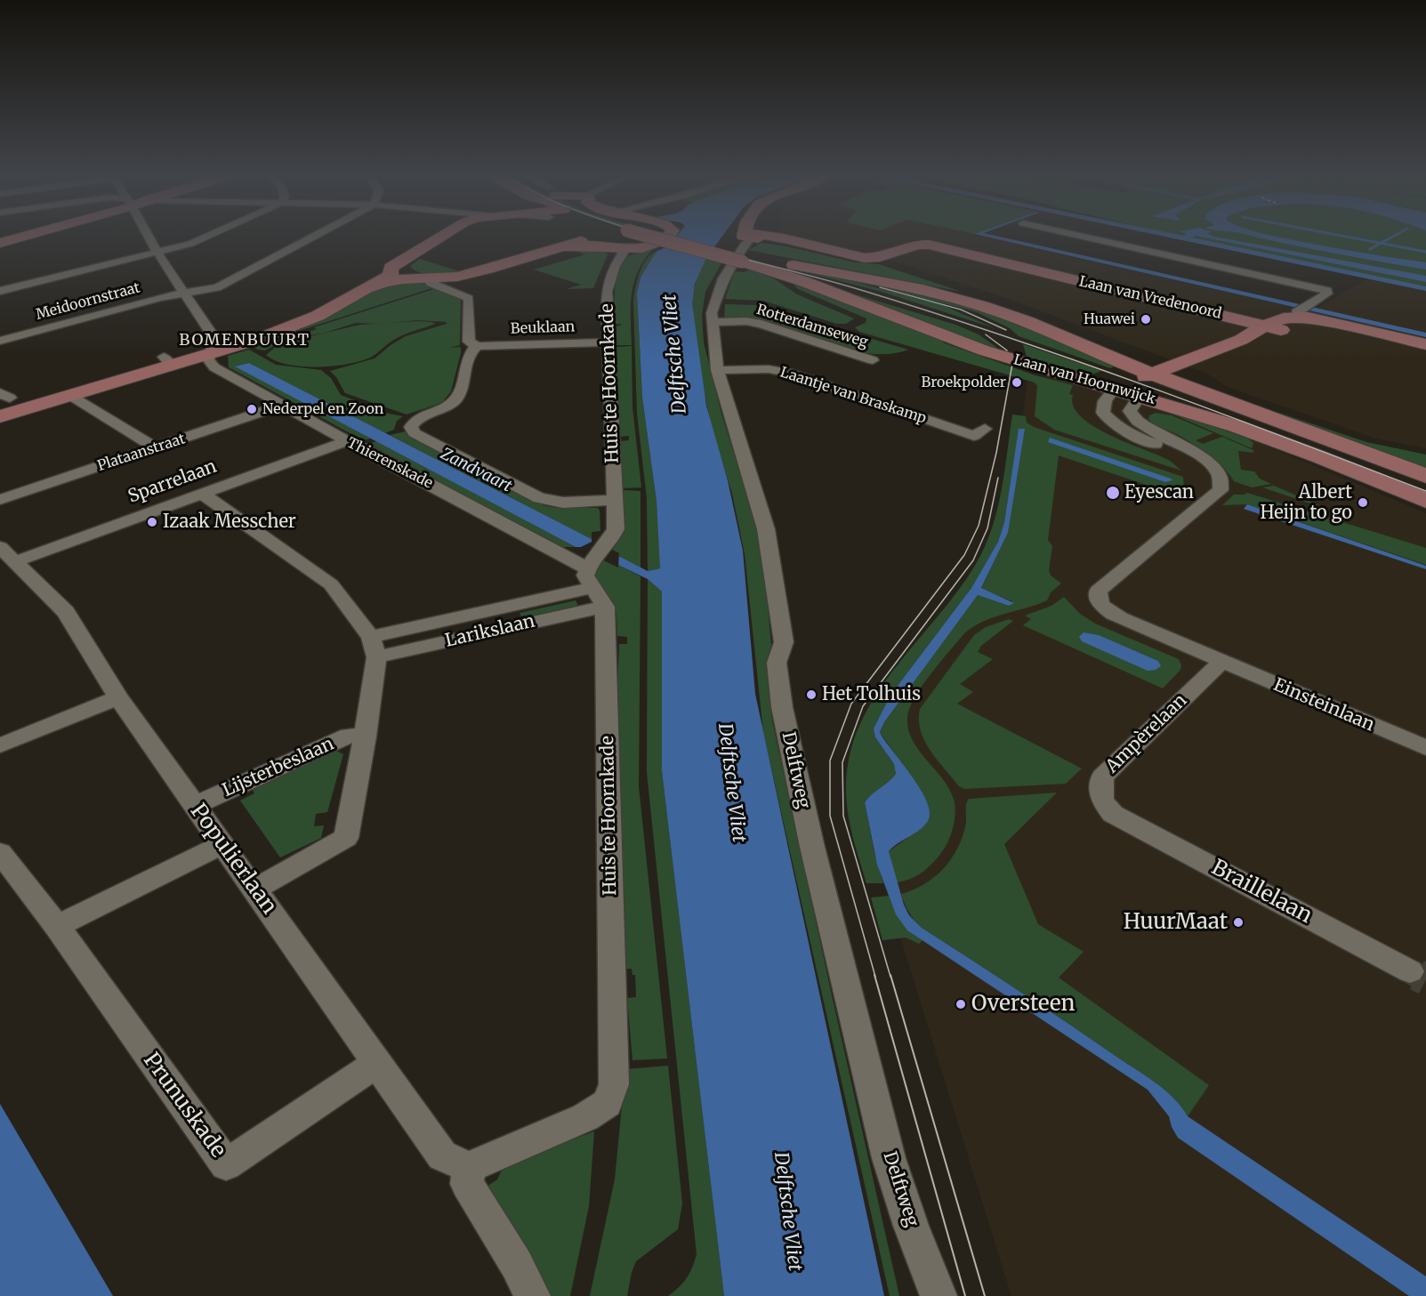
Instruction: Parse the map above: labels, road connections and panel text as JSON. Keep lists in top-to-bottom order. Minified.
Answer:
{"streets":{"street":["Laan van Vredenoord","Meidoornstraat","Rotterdamseweg","Beuklaan","Laan van Hoornwijck","Huis te Hoornkade","Laantje van Braskamp","Plataanstraat","Thierenskade","Sparrelaan","Larikslaan","Einsteinlaan","Ampèrelaan","Lijsterbeslaan","Delftweg","Populierlaan","Braillelaan","Prunuskade"]},"crossings":[["Laan van Vredenoord","Laan van Hoornwijck"],["Laan van Vredenoord","Delftweg"],["Rotterdamseweg","Delftweg"],["Beuklaan","Huis te Hoornkade"],["Laan van Hoornwijck","Delftweg"],["Huis te Hoornkade","Thierenskade"],["Huis te Hoornkade","Larikslaan"],["Huis te Hoornkade","Populierlaan"],["Laantje van Braskamp","Delftweg"],["Plataanstraat","Thierenskade"],["Thierenskade","Sparrelaan"],["Sparrelaan","Lijsterbeslaan"],["Sparrelaan","Populierlaan"],["Larikslaan","Lijsterbeslaan"],["Einsteinlaan","Ampèrelaan"],["Ampèrelaan","Braillelaan"],["Lijsterbeslaan","Populierlaan"],["Populierlaan","Prunuskade"]],"districts":["BOMENBUURT"],"water":["Delftsche Vliet","Zandvaart"],"places":["Huawei","Broekpolder","Nederpel en Zoon","Eyescan","Albert Heijn to go","Izaak Messcher","Het Tolhuis","HuurMaat","Oversteen"]}
